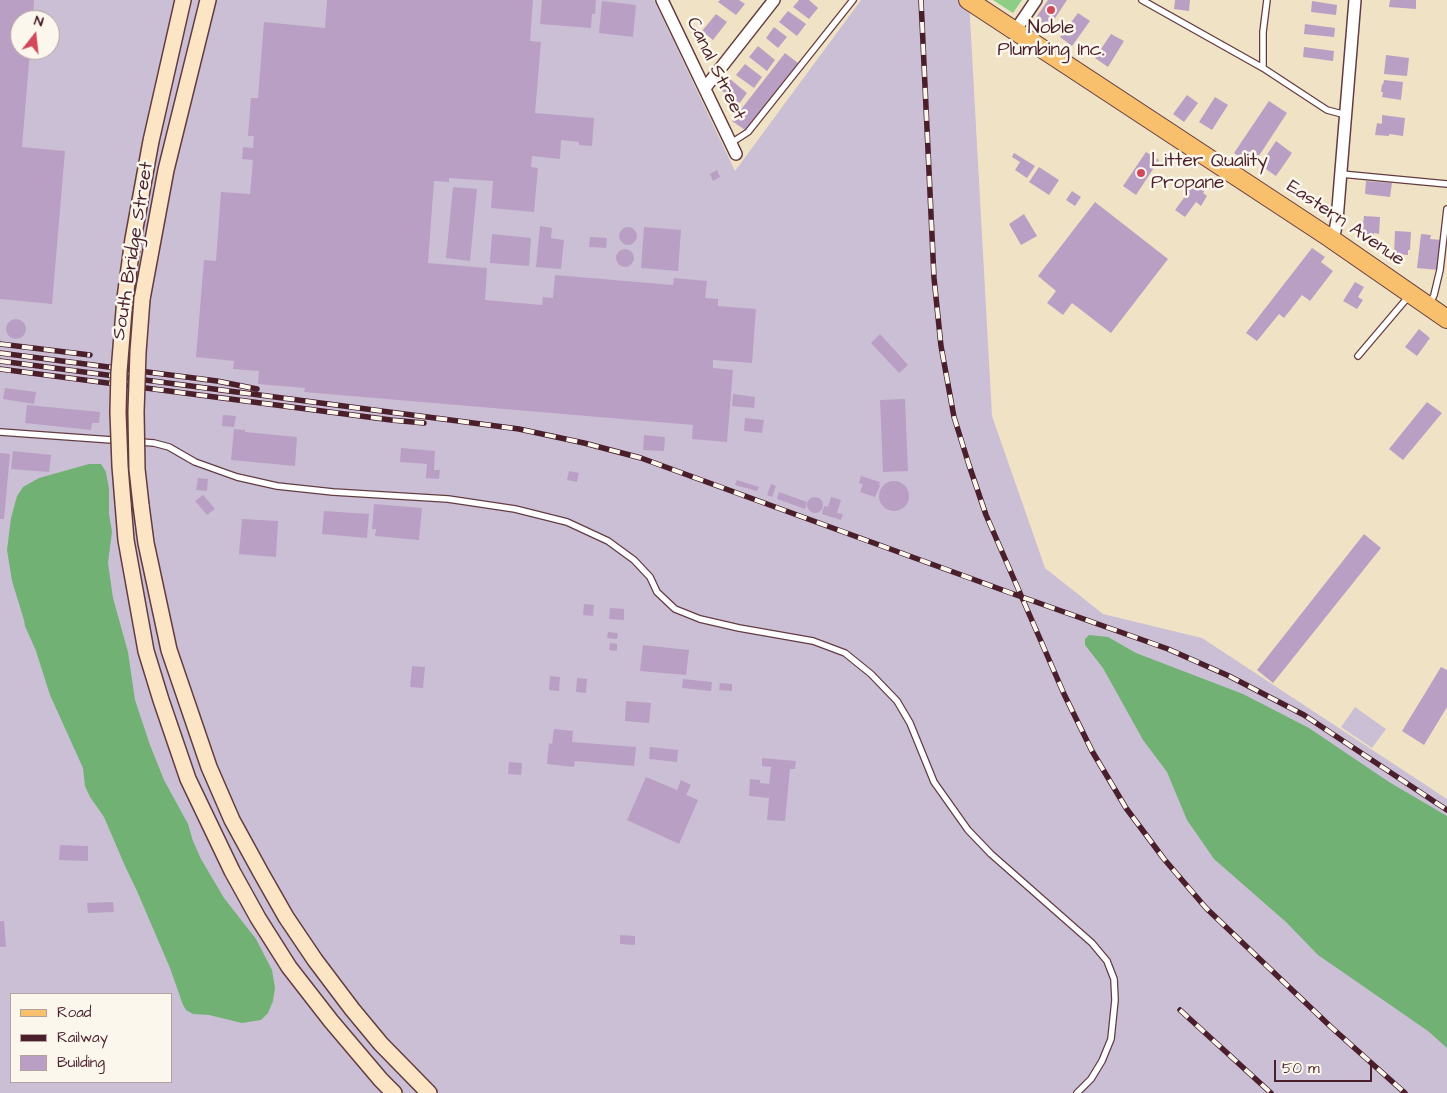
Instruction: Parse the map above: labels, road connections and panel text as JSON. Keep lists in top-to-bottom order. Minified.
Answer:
{"streets":{"main road":["Eastern Avenue","South Bridge Street"],"street":["Canal Street"]},"places":["Noble Plumbing Inc.","Litter Quality Propane"],"legend":["Road","Railway","Building"],"scale_bar":"50 m","north":"top"}
